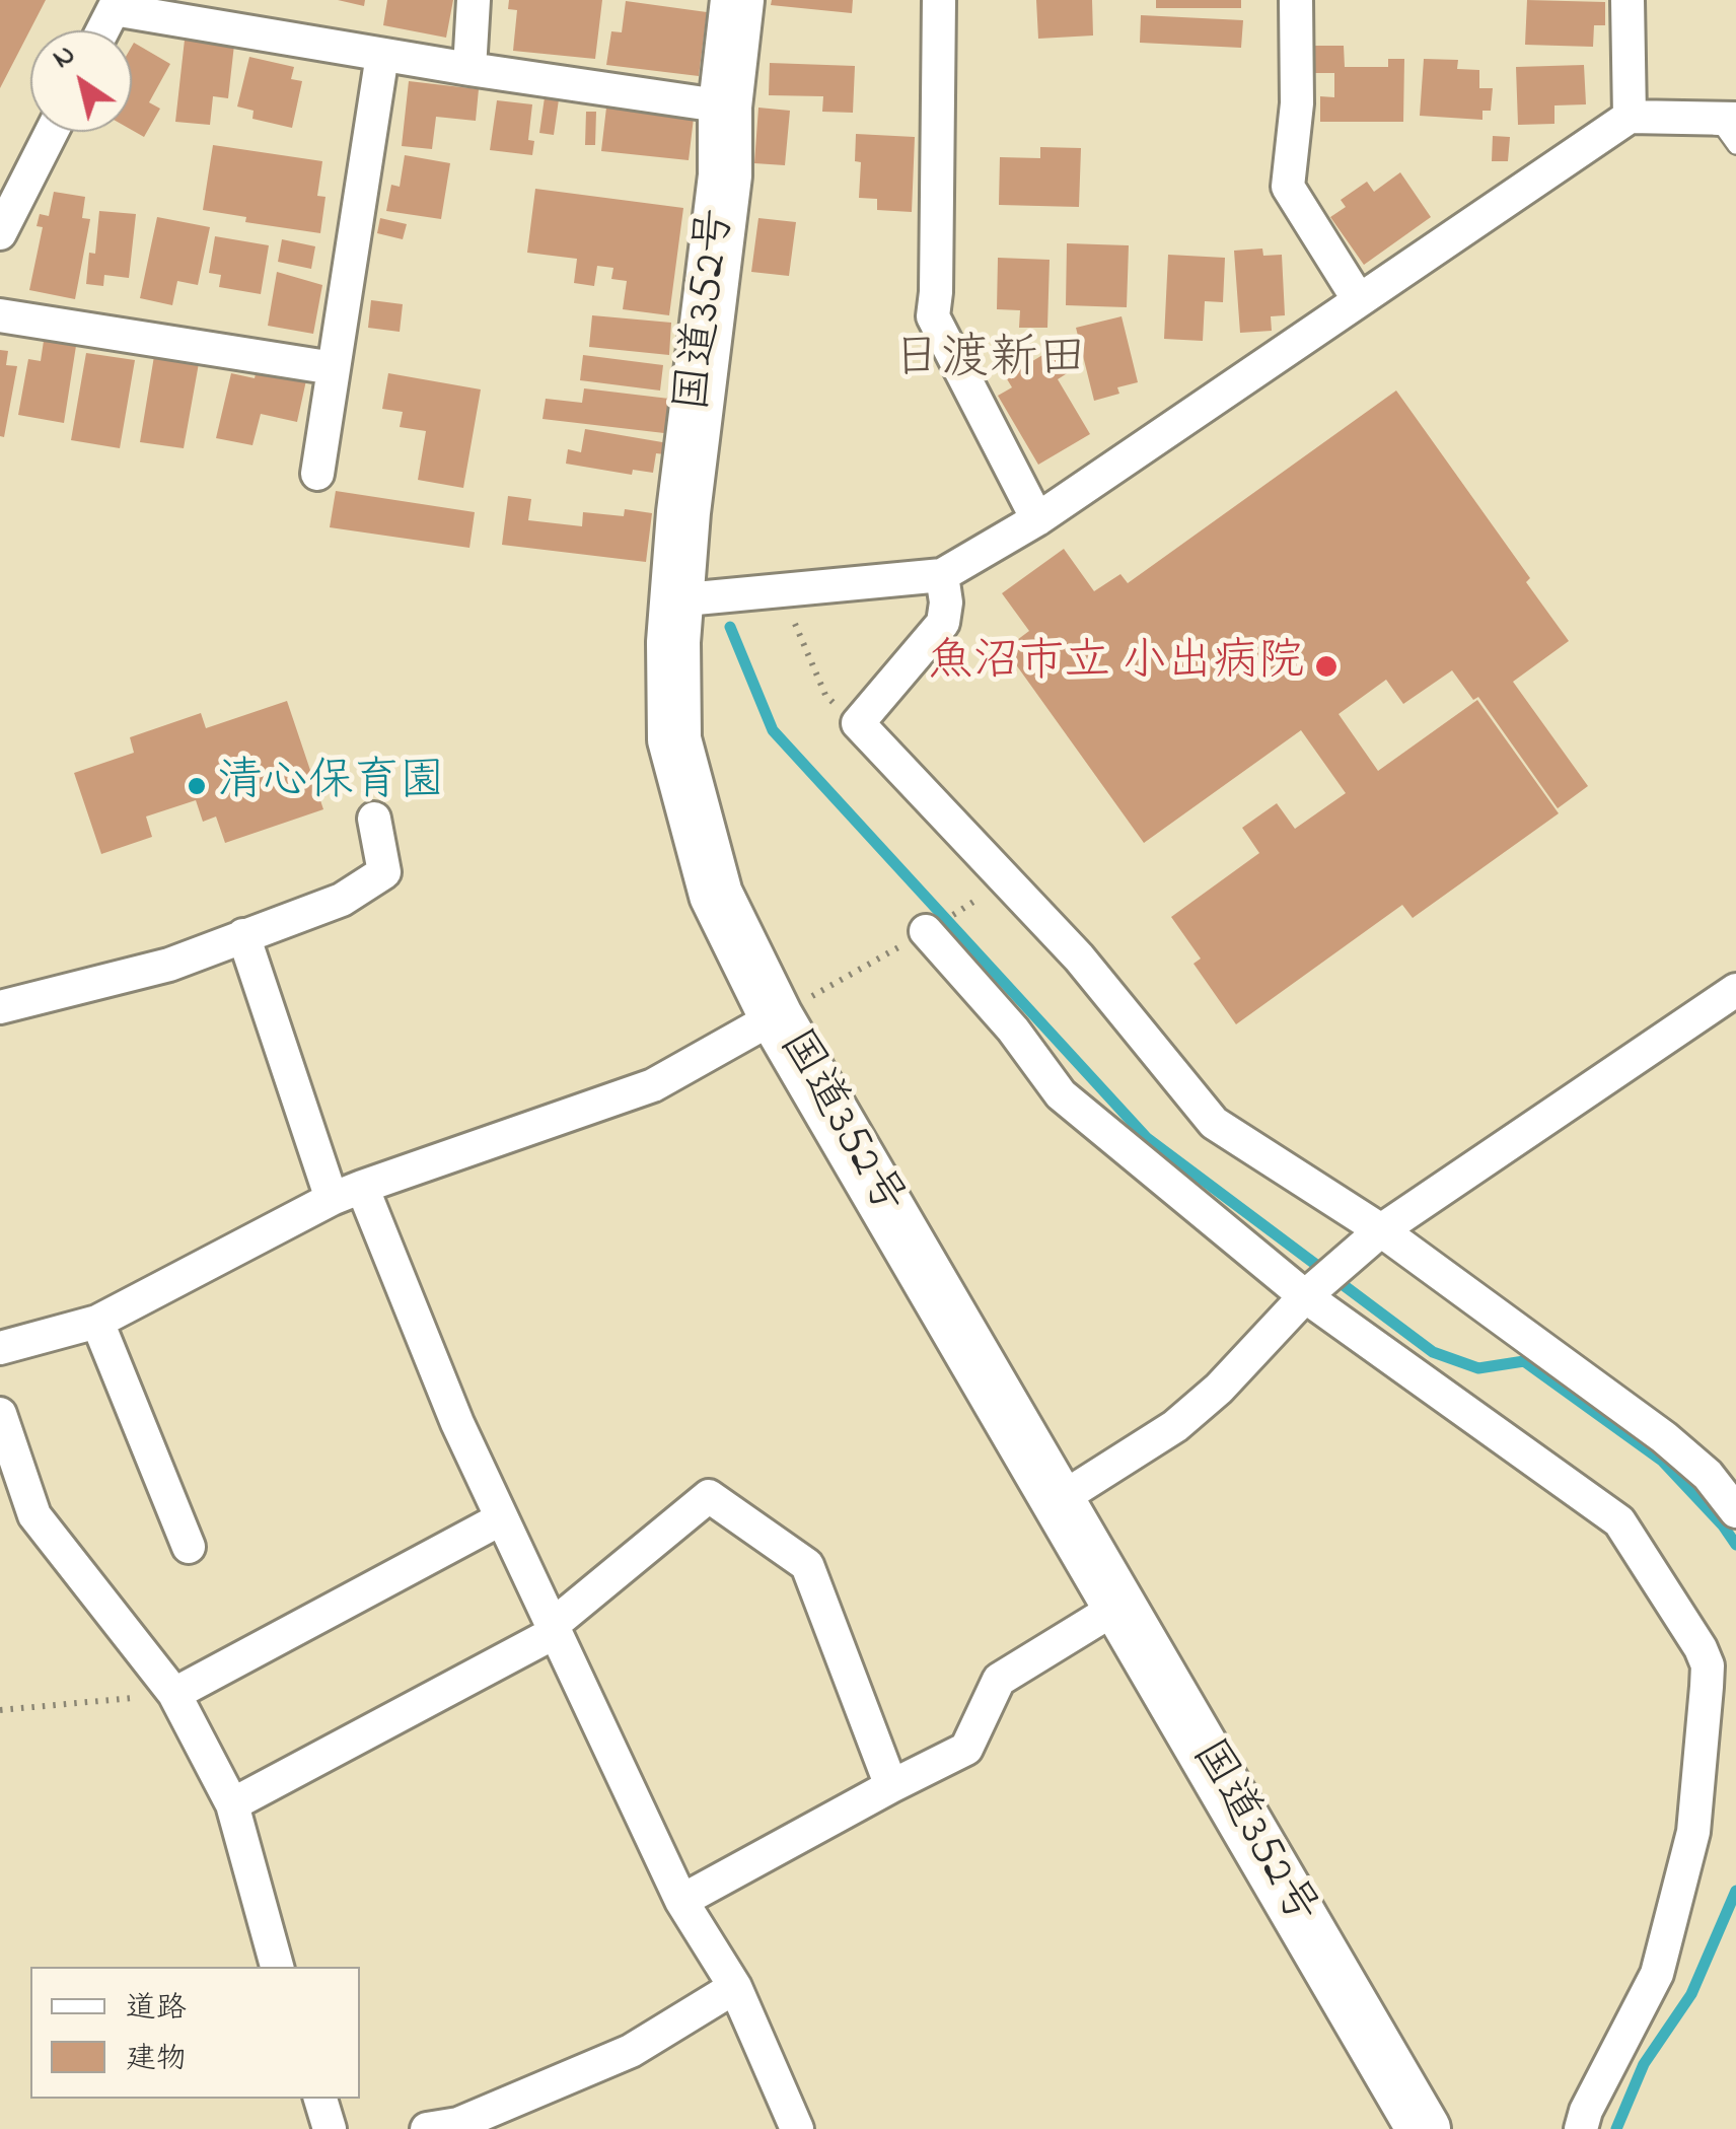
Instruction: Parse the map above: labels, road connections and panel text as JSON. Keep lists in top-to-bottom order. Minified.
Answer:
{"streets":{"highway":["国道352号"]},"districts":["日渡新田"],"places":["魚沼市立 小出病院","清心保育園"],"legend":["道路","建物"],"north":"top left"}
